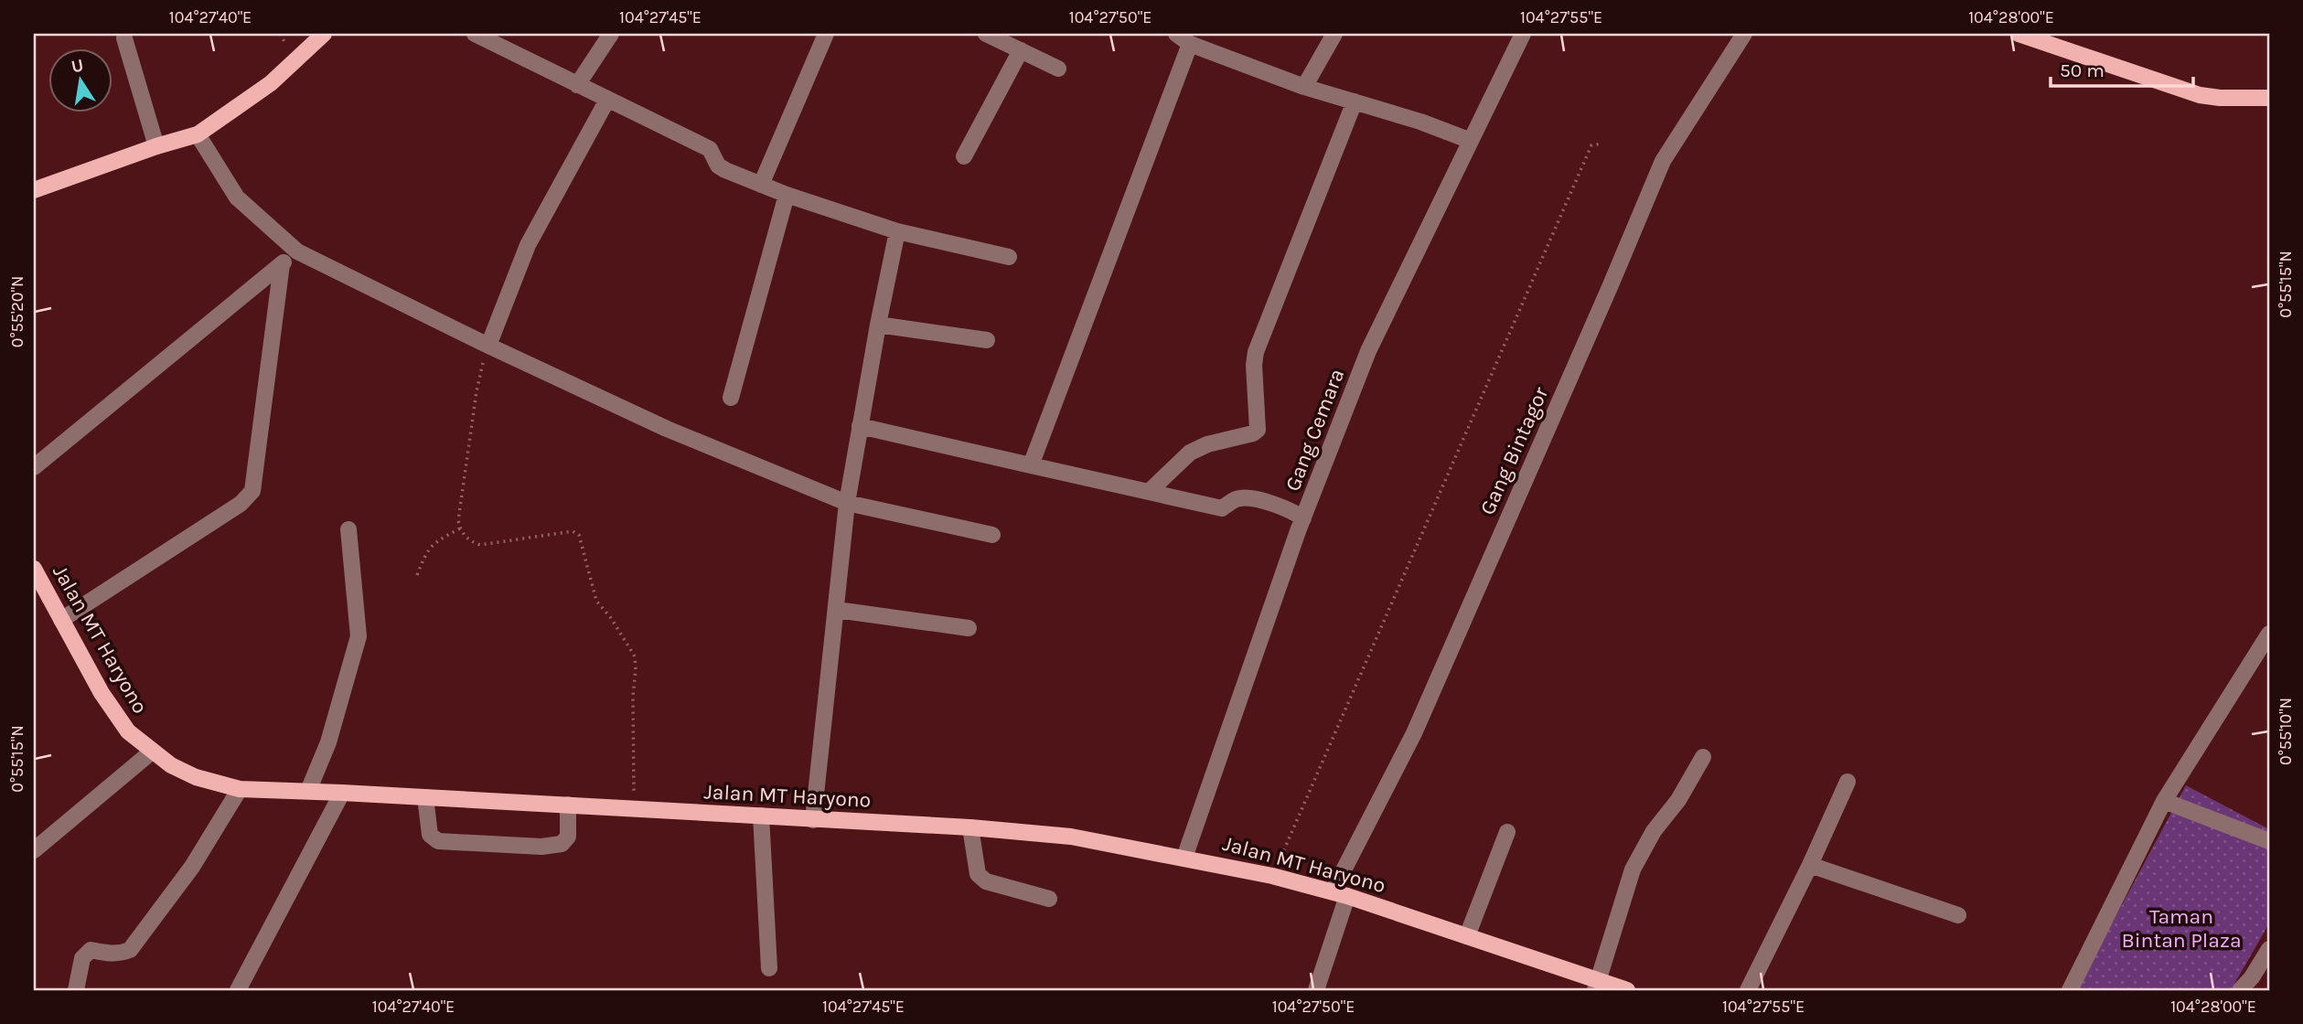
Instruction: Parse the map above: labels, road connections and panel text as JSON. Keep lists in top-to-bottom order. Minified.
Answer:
{"streets":{"main road":["Jalan MT Haryono"],"street":["Gang Cemara","Gang Bintagor"]},"crossings":[["Gang Cemara","Jalan MT Haryono"],["Gang Bintagor","Jalan MT Haryono"]],"parks":["Taman Bintan Plaza"],"scale_bar":"50 m","north":"top","coordinates":["104°27'40\"E","104°27'45\"E","104°27'50\"E","104°27'55\"E","104°28'00\"E","0°55'15\"N","0°55'20\"N","0°55'10\"N"]}
